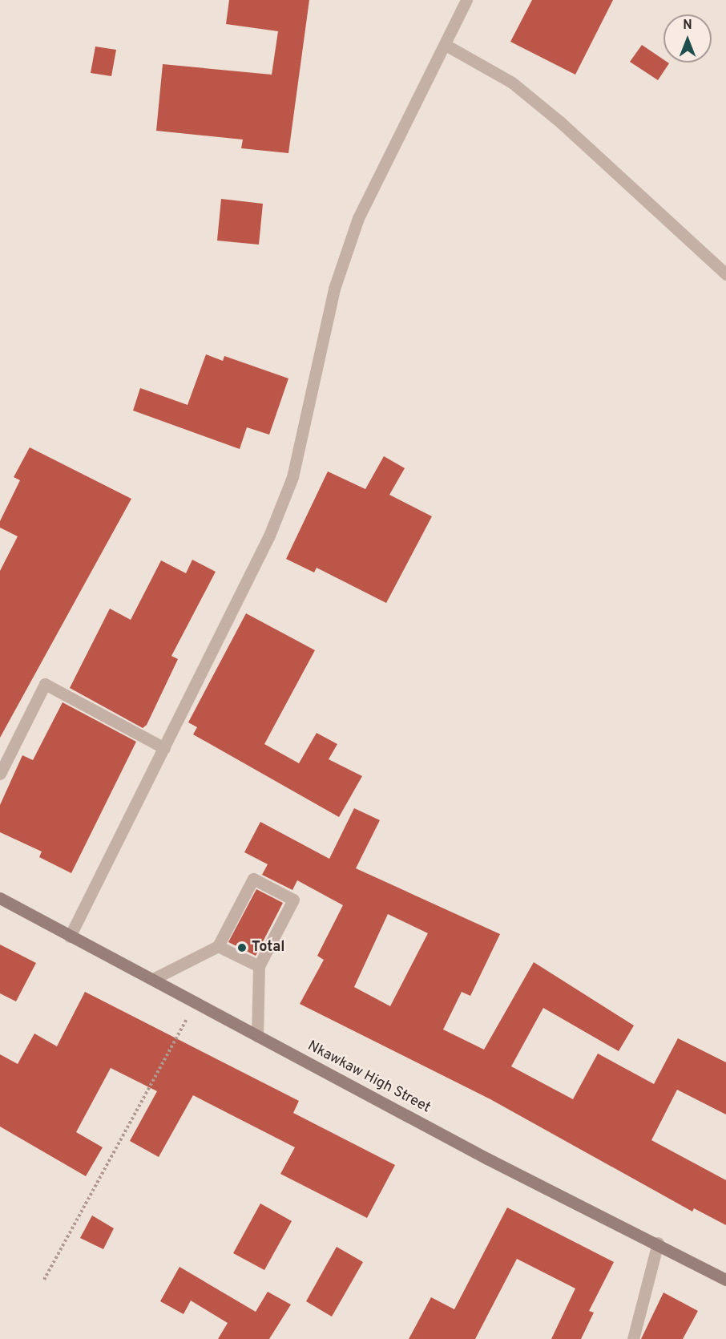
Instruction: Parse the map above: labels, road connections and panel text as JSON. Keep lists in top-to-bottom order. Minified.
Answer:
{"streets":{"main road":["Nkawkaw High Street"]},"places":["Total"],"north":"top"}
